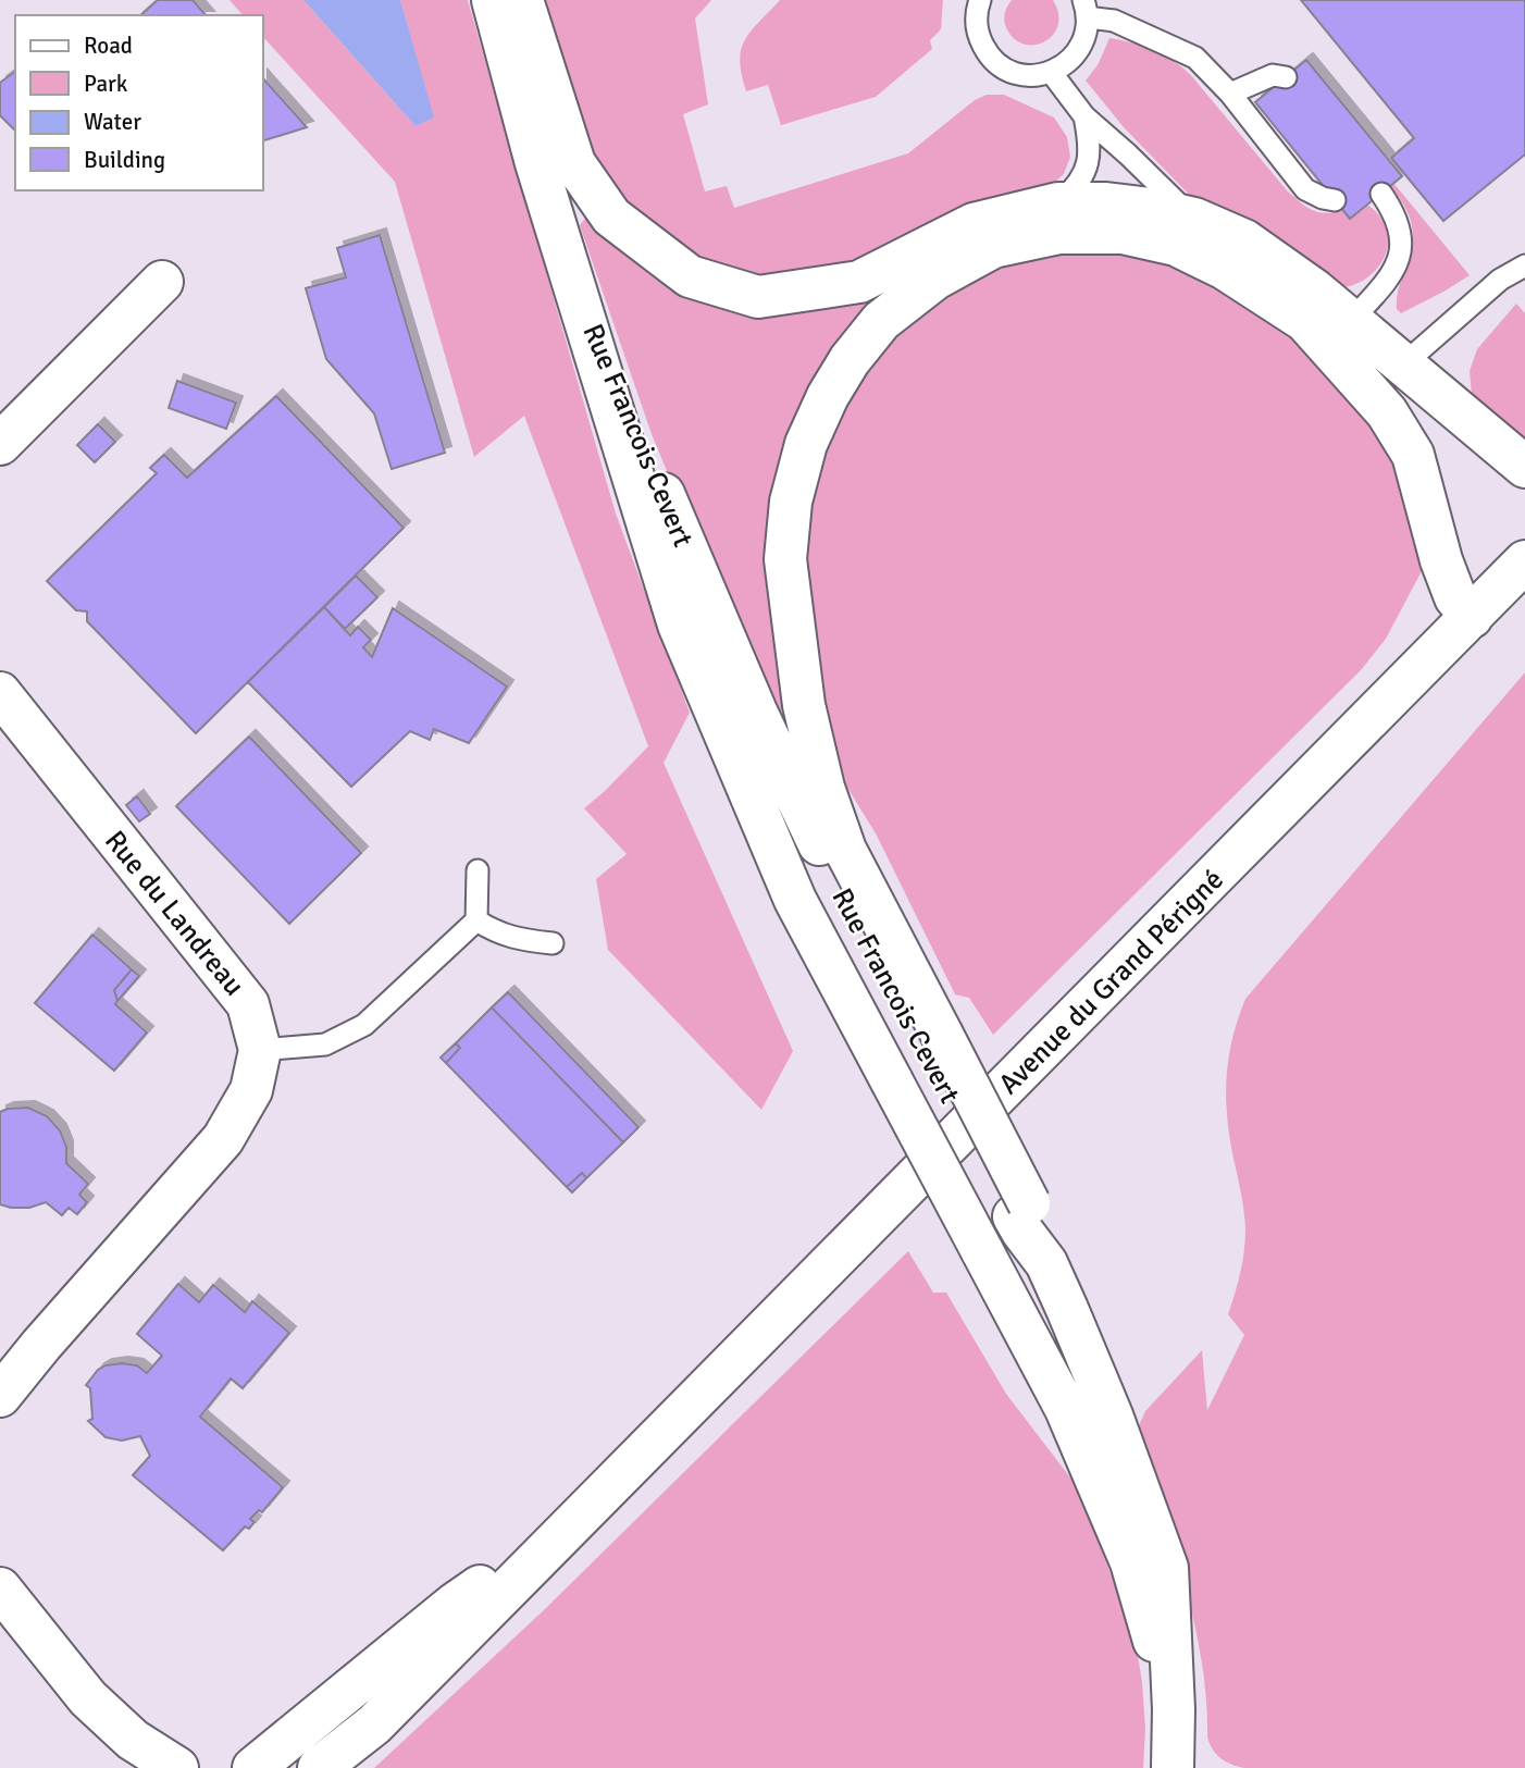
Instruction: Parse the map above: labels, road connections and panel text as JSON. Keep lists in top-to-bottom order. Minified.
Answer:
{"streets":{"street":["Rue Francois Cevert","Rue du Landreau","Avenue du Grand Périgné"]},"legend":["Road","Park","Water","Building"]}
